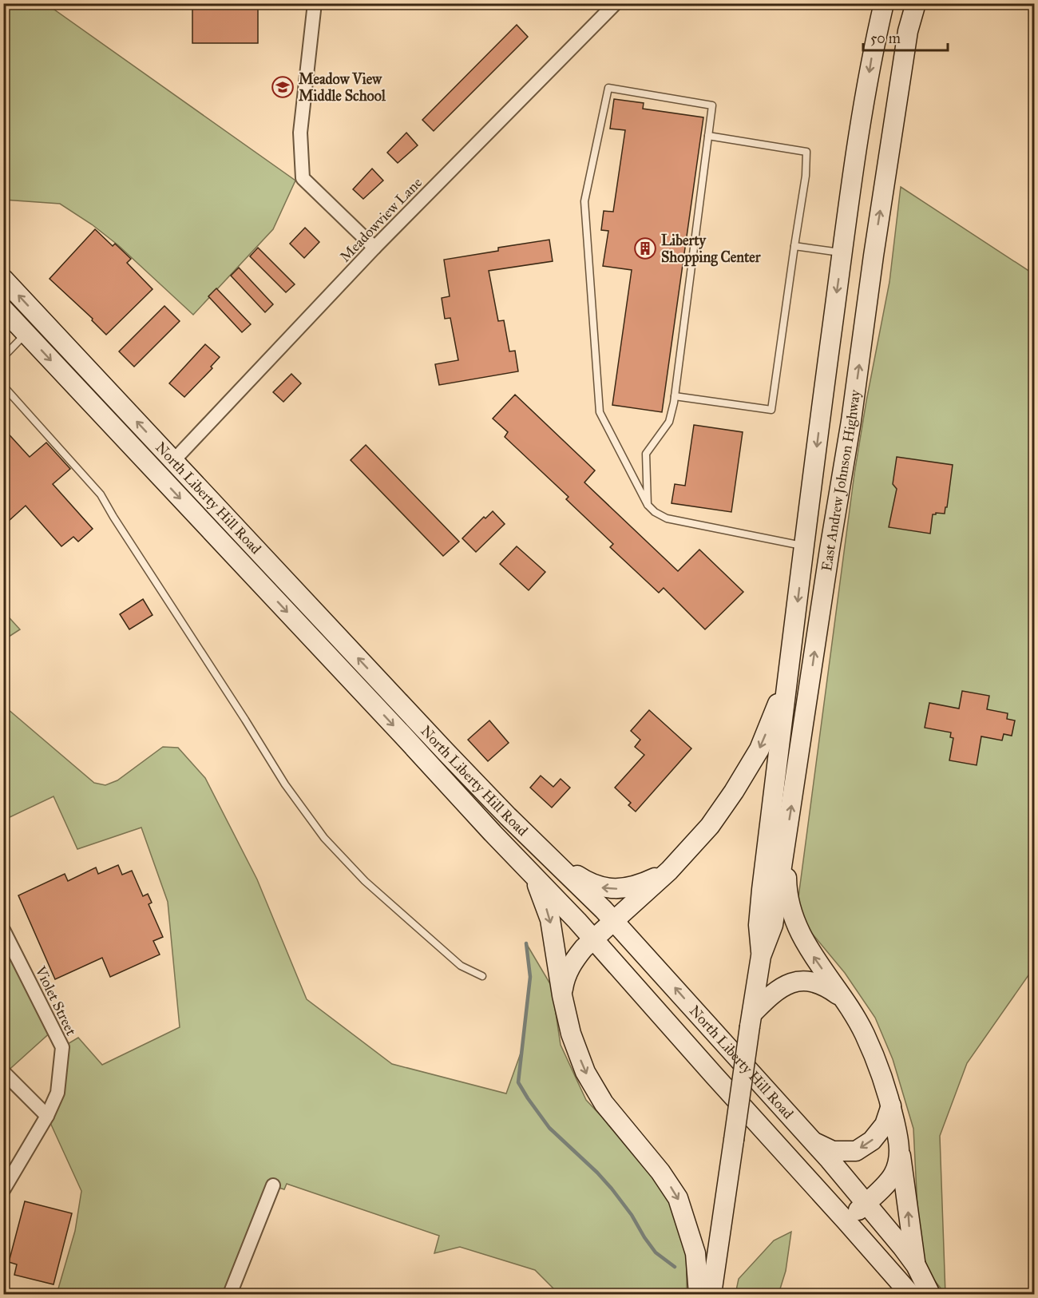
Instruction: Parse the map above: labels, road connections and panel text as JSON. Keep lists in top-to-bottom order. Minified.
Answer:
{"streets":{"main road":["East Andrew Johnson Highway","North Liberty Hill Road"],"street":["Meadowview Lane","Violet Street"]},"crossings":[["Meadowview Lane","North Liberty Hill Road"]],"places":{"school or university":["Meadow View Middle School"],"building":["Liberty Shopping Center"]},"scale_bar":"50 m"}
